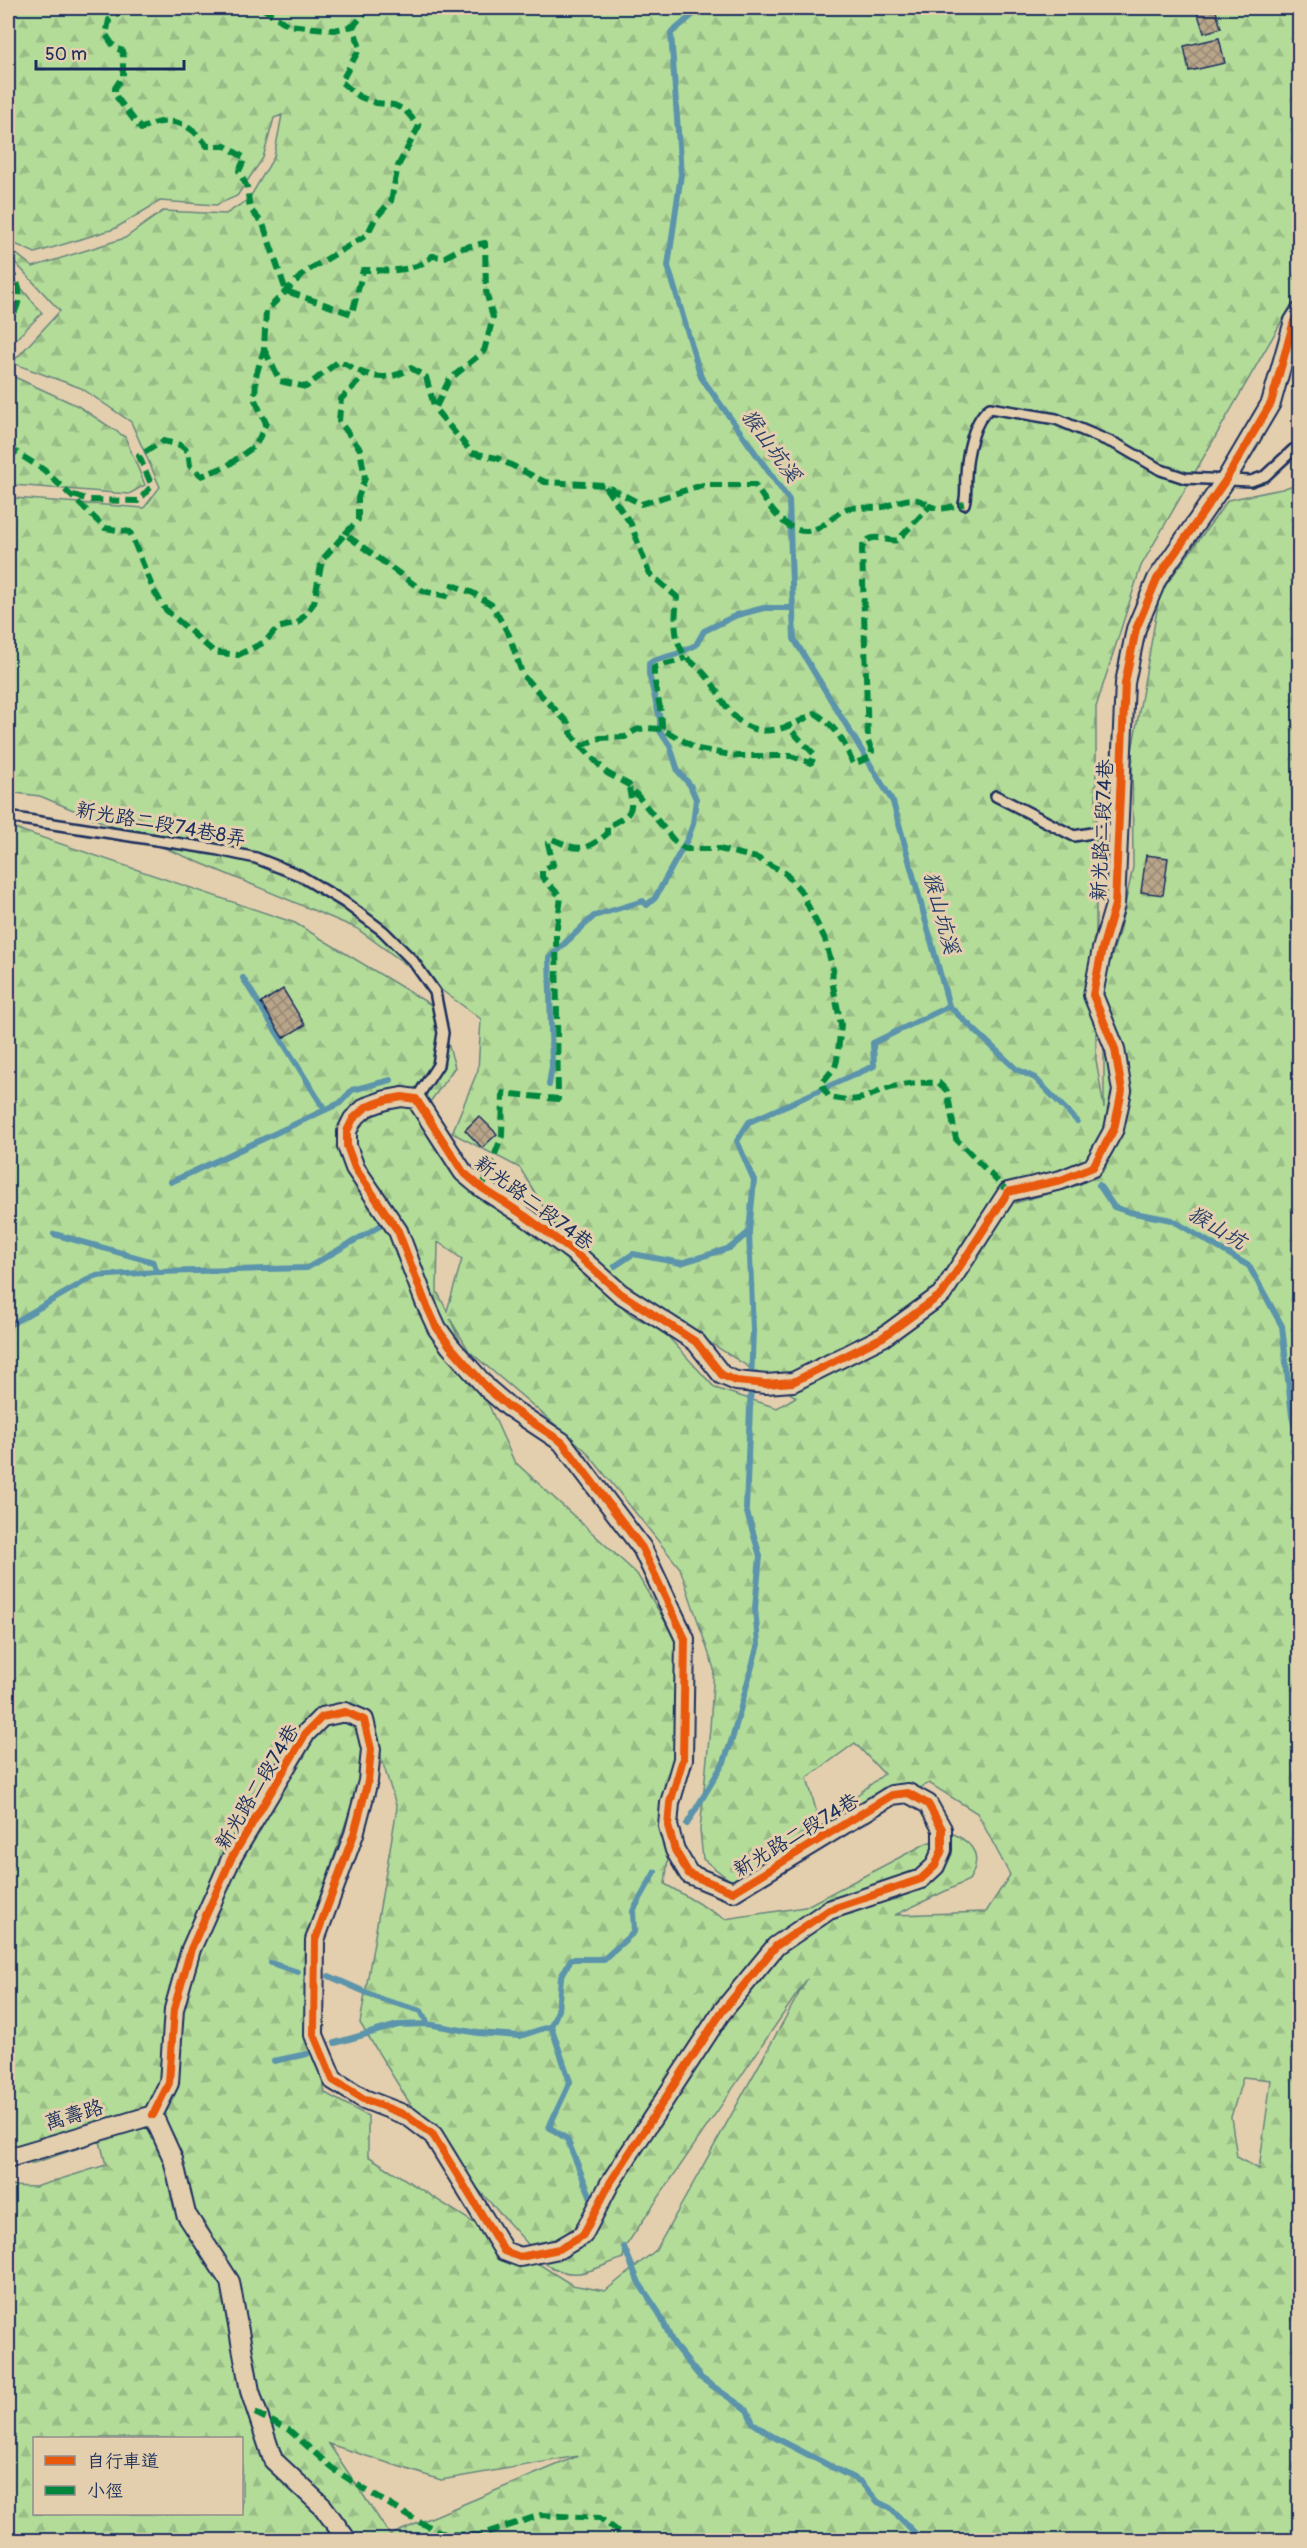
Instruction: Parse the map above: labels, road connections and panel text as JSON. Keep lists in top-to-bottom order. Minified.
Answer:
{"streets":{"street":["新光路二段74巷","萬壽路"],"lane":["新光路二段74巷8弄"]},"crossings":[["新光路二段74巷8弄","新光路二段74巷"],["新光路二段74巷","萬壽路"]],"water":["猴山坑溪","猴山坑"],"legend":["自行車道","小徑"],"scale_bar":"50 m"}
